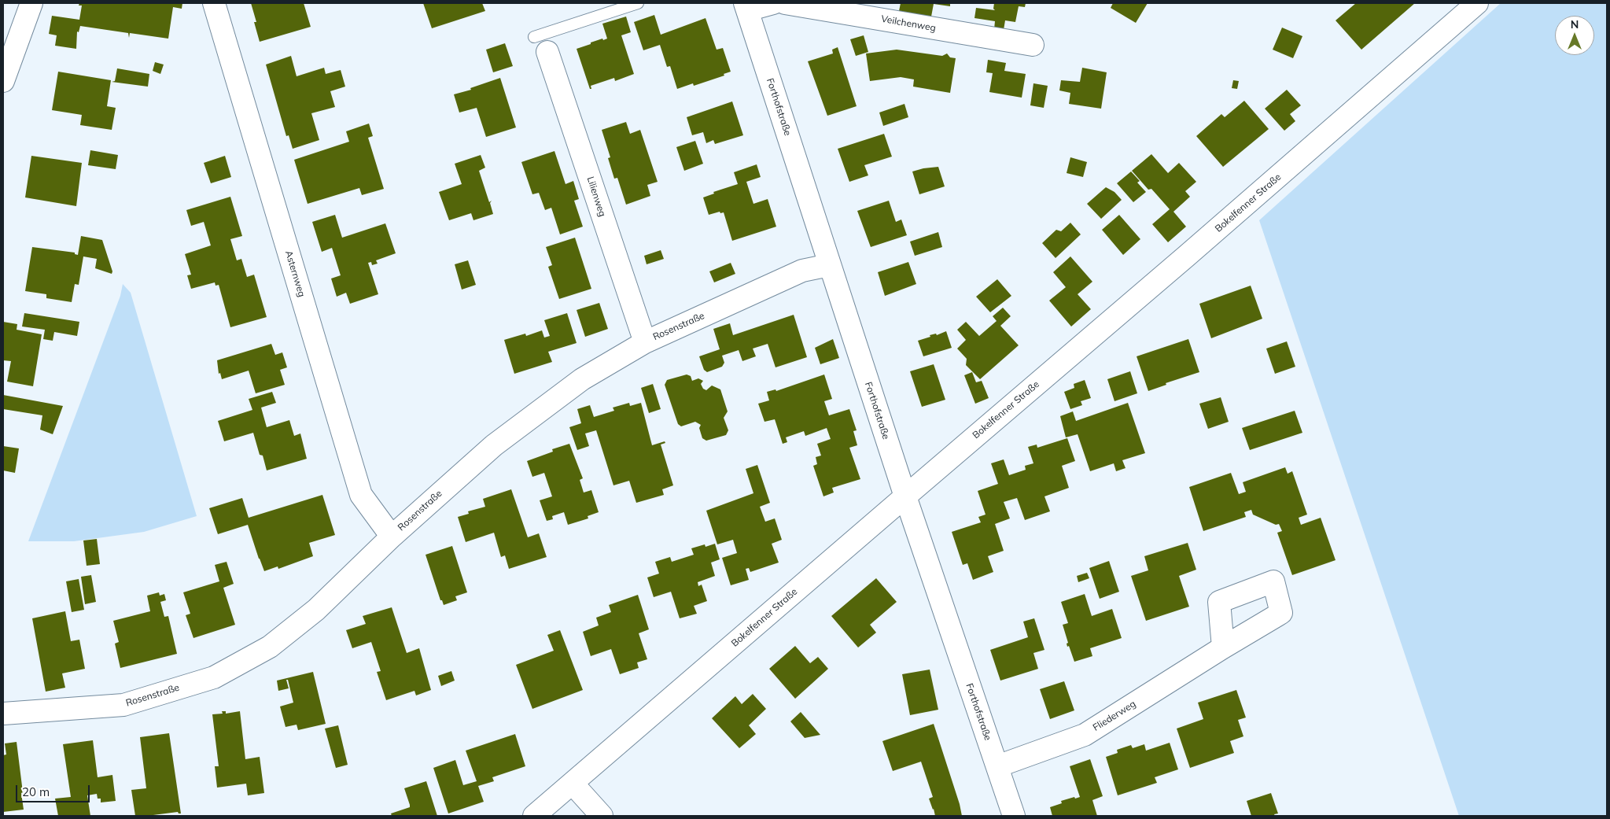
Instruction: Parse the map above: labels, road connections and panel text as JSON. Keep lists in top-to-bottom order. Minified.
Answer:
{"streets":{"street":["Veilchenweg","Forthofstraße","Lilienweg","Bokelfenner Straße","Asternweg","Rosenstraße","Fliederweg"]},"crossings":[["Forthofstraße","Bokelfenner Straße"],["Forthofstraße","Rosenstraße"],["Forthofstraße","Fliederweg"],["Lilienweg","Rosenstraße"],["Asternweg","Rosenstraße"]],"scale_bar":"20 m","north":"top"}
